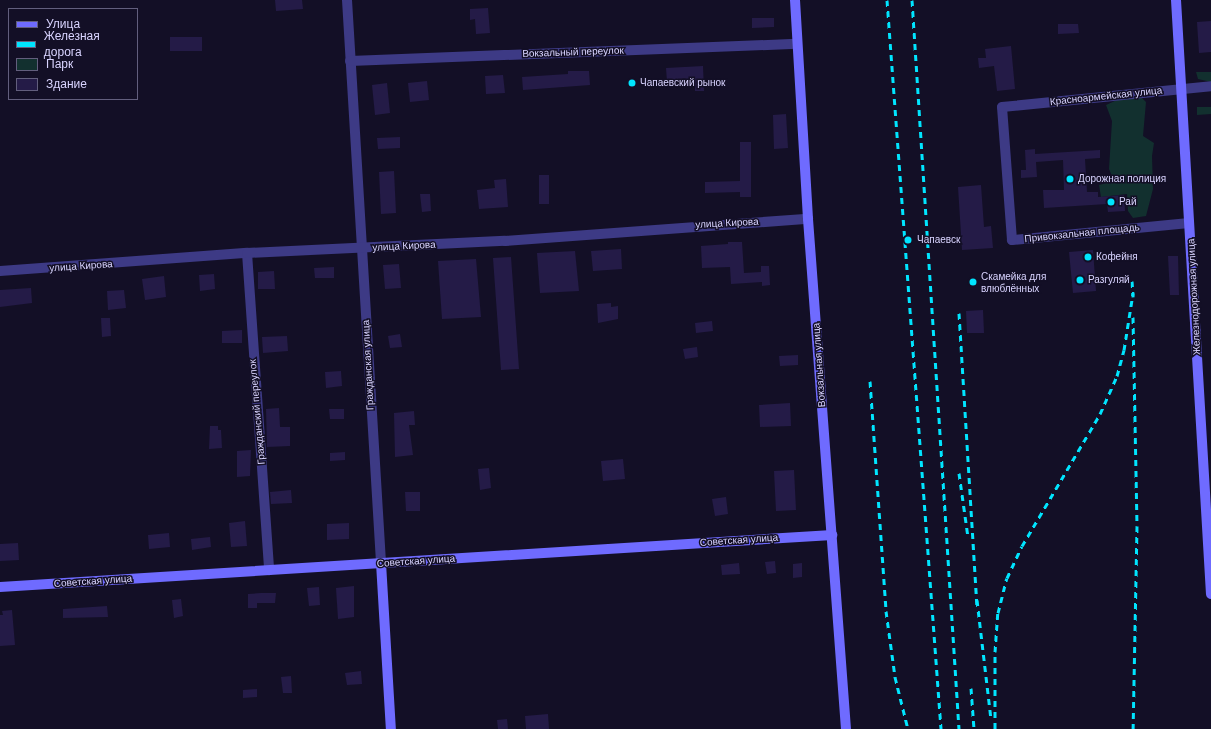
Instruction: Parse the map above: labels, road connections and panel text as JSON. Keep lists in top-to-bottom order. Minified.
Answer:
{"streets":{"street":["Вокзальный переулок","Красноармейская улица","улица Кирова","Привокзальная площадь","Железнодорожная улица","Гражданская улица","Вокзальная улица","Гражданский переулок","Советская улица"]},"crossings":[["Вокзальный переулок","Гражданская улица"],["Вокзальный переулок","Вокзальная улица"],["Красноармейская улица","Привокзальная площадь"],["Красноармейская улица","Железнодорожная улица"],["улица Кирова","Гражданская улица"],["улица Кирова","Вокзальная улица"],["улица Кирова","Гражданский переулок"],["Привокзальная площадь","Железнодорожная улица"],["Гражданская улица","Советская улица"],["Вокзальная улица","Советская улица"],["Гражданский переулок","Советская улица"]],"places":["Чапаевский рынок","Дорожная полиция","Рай","Чапаевск","Кофейня","Разгуляй","Скамейка для влюблённых"],"legend":["Улица","Железная дорога","Парк","Здание"]}
